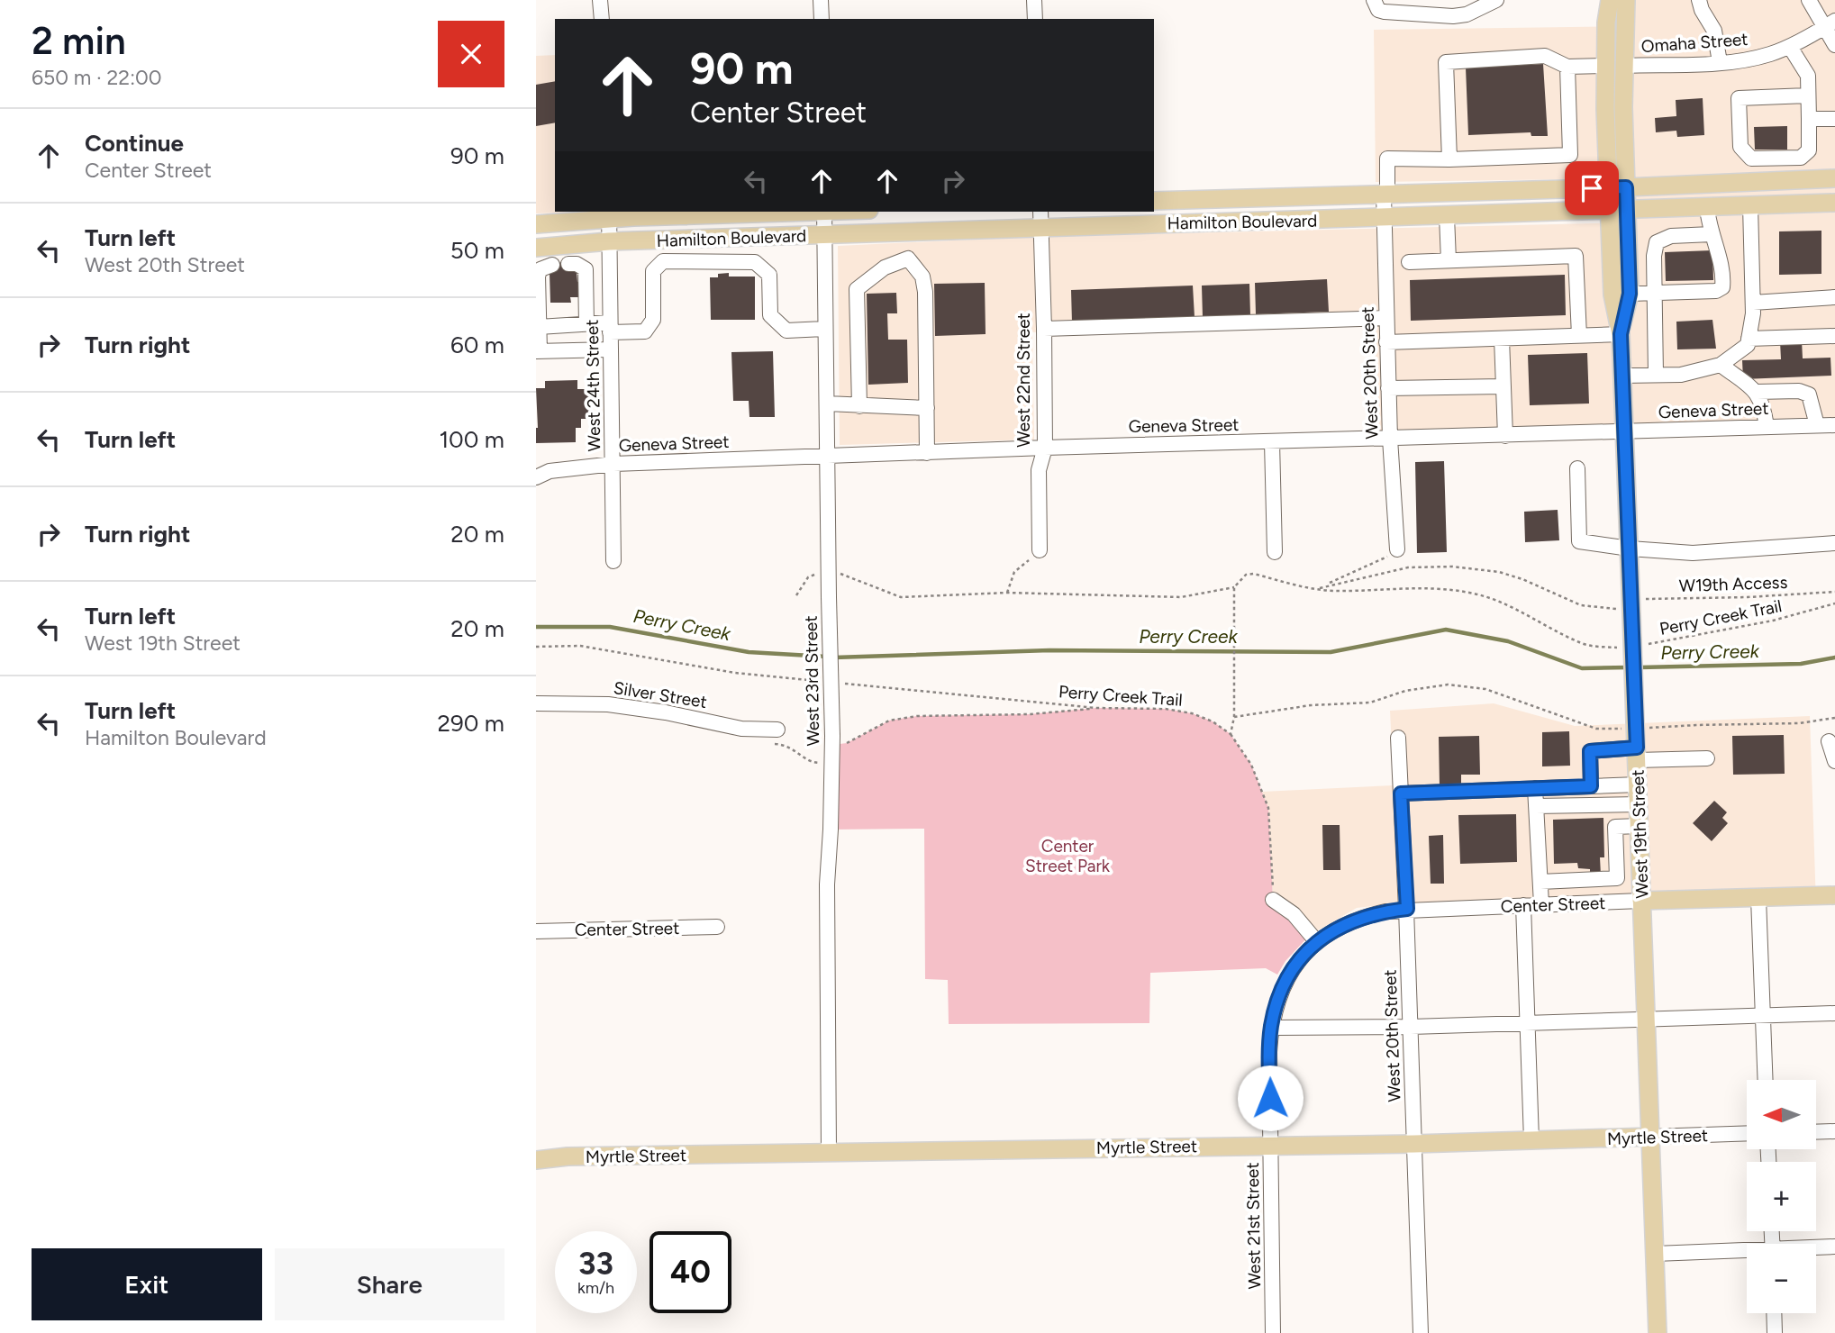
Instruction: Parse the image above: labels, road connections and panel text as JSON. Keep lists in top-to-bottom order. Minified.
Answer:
{"streets":{"main road":["Hamilton Boulevard","West 19th Street","Center Street","Myrtle Street"],"street":["Omaha Street","West 20th Street","West 22nd Street","West 24th Street","Geneva Street","West 23rd Street","Silver Street","West 21st Street"],"path":["W19th Access","Perry Creek Trail"]},"crossings":[["Omaha Street","West 19th Street"],["Hamilton Boulevard","West 20th Street"],["Hamilton Boulevard","West 22nd Street"],["Hamilton Boulevard","West 24th Street"],["Hamilton Boulevard","West 23rd Street"],["Hamilton Boulevard","West 19th Street"],["West 20th Street","Geneva Street"],["West 20th Street","Center Street"],["West 20th Street","Myrtle Street"],["West 22nd Street","Geneva Street"],["West 24th Street","Geneva Street"],["Geneva Street","West 23rd Street"],["Geneva Street","West 19th Street"],["W19th Access","West 19th Street"],["West 23rd Street","Myrtle Street"],["West 19th Street","Center Street"],["West 19th Street","Myrtle Street"],["Center Street","West 21st Street"],["Myrtle Street","West 21st Street"]],"water":["Perry Creek"],"parks":["Center Street Park"],"north":"left","page":{"heading":["2 min","650 m · 22:00"],"turn":["90 m","Center Street"],"list":[{"name":"Continue","note":"Center Street","value":"90 m"},{"name":"Turn left","note":"West 20th Street","value":"50 m"},{"name":"Turn right","value":"60 m"},{"name":"Turn left","value":"100 m"},{"name":"Turn right","value":"20 m"},{"name":"Turn left","note":"West 19th Street","value":"20 m"},{"name":"Turn left","note":"Hamilton Boulevard","value":"290 m"}],"map_buttons":["+","−"],"speed":"33 km/h","limit":"40","buttons":["Exit","Share"]}}
